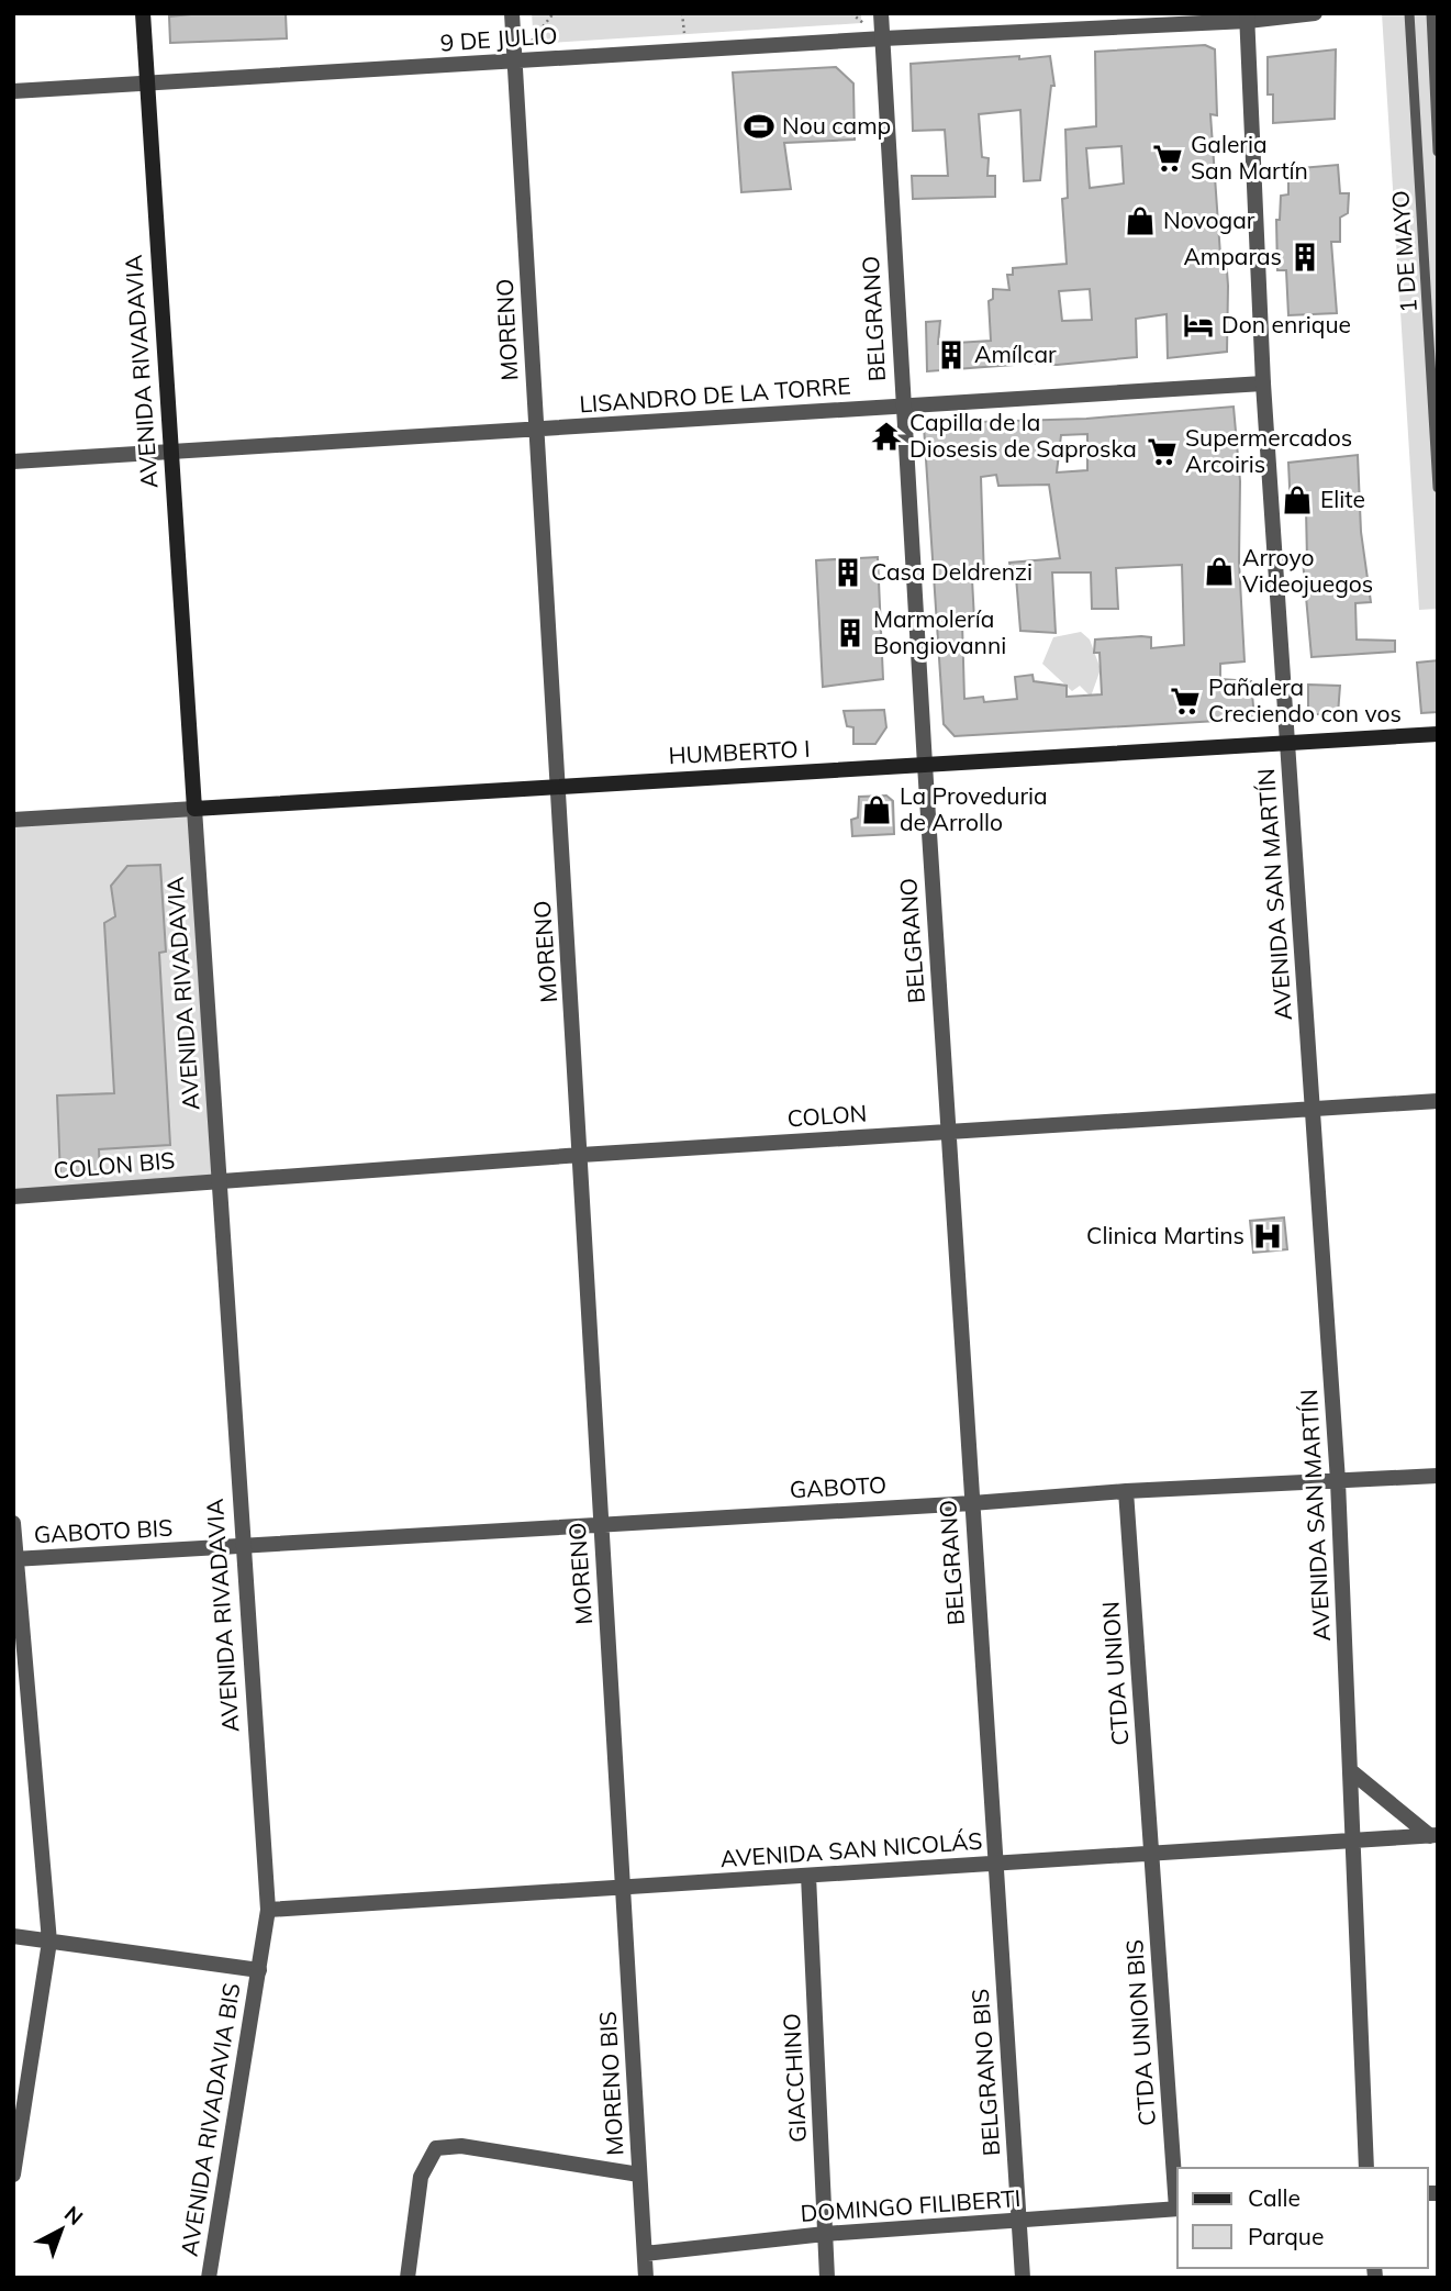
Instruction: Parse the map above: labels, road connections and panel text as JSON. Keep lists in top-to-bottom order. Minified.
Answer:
{"streets":{"main road":["AVENIDA RIVADAVIA","HUMBERTO I"],"street":["9 DE JULIO","BELGRANO","MORENO","LISANDRO DE LA TORRE","AVENIDA SAN MARTÍN","COLON","COLON BIS","GABOTO","GABOTO BIS","CTDA UNION","AVENIDA SAN NICOLÁS","CTDA UNION BIS","BELGRANO BIS","GIACCHINO","MORENO BIS","AVENIDA RIVADAVIA BIS","DOMINGO FILIBERTI"],"lane":["1 DE MAYO"]},"crossings":[["9 DE JULIO","BELGRANO"],["9 DE JULIO","MORENO"],["9 DE JULIO","AVENIDA RIVADAVIA"],["9 DE JULIO","AVENIDA SAN MARTÍN"],["BELGRANO","LISANDRO DE LA TORRE"],["BELGRANO","HUMBERTO I"],["BELGRANO","COLON"],["BELGRANO","GABOTO"],["BELGRANO","AVENIDA SAN NICOLÁS"],["BELGRANO","BELGRANO BIS"],["MORENO","LISANDRO DE LA TORRE"],["MORENO","HUMBERTO I"],["MORENO","COLON"],["MORENO","GABOTO"],["MORENO","AVENIDA SAN NICOLÁS"],["MORENO","MORENO BIS"],["AVENIDA RIVADAVIA","LISANDRO DE LA TORRE"],["AVENIDA RIVADAVIA","HUMBERTO I"],["AVENIDA RIVADAVIA","COLON"],["AVENIDA RIVADAVIA","COLON BIS"],["AVENIDA RIVADAVIA","GABOTO"],["AVENIDA RIVADAVIA","GABOTO BIS"],["AVENIDA RIVADAVIA","AVENIDA SAN NICOLÁS"],["AVENIDA RIVADAVIA","AVENIDA RIVADAVIA BIS"],["LISANDRO DE LA TORRE","AVENIDA SAN MARTÍN"],["HUMBERTO I","AVENIDA SAN MARTÍN"],["AVENIDA SAN MARTÍN","COLON"],["AVENIDA SAN MARTÍN","GABOTO"],["AVENIDA SAN MARTÍN","AVENIDA SAN NICOLÁS"],["COLON","COLON BIS"],["GABOTO","GABOTO BIS"],["GABOTO","CTDA UNION"],["CTDA UNION","AVENIDA SAN NICOLÁS"],["CTDA UNION","CTDA UNION BIS"],["AVENIDA SAN NICOLÁS","CTDA UNION BIS"],["AVENIDA SAN NICOLÁS","BELGRANO BIS"],["AVENIDA SAN NICOLÁS","GIACCHINO"],["AVENIDA SAN NICOLÁS","MORENO BIS"],["BELGRANO BIS","DOMINGO FILIBERTI"],["GIACCHINO","DOMINGO FILIBERTI"],["MORENO BIS","DOMINGO FILIBERTI"]],"places":{"sports":["Nou camp"],"supermarket":["Galeria San Martín","Supermercados Arcoiris","Pañalera Creciendo con vos"],"shop":["Novogar","Elite","Arroyo Videojuegos","La Proveduria de Arrollo"],"building":["Amparas","Amílcar","Casa Deldrenzi","Marmolería Bongiovanni"],"hotel":["Don enrique"],"temple":["Capilla de la Diosesis de Saproska"],"hospital":["Clinica Martins"]},"legend":["Calle","Parque"],"north":"top right"}
